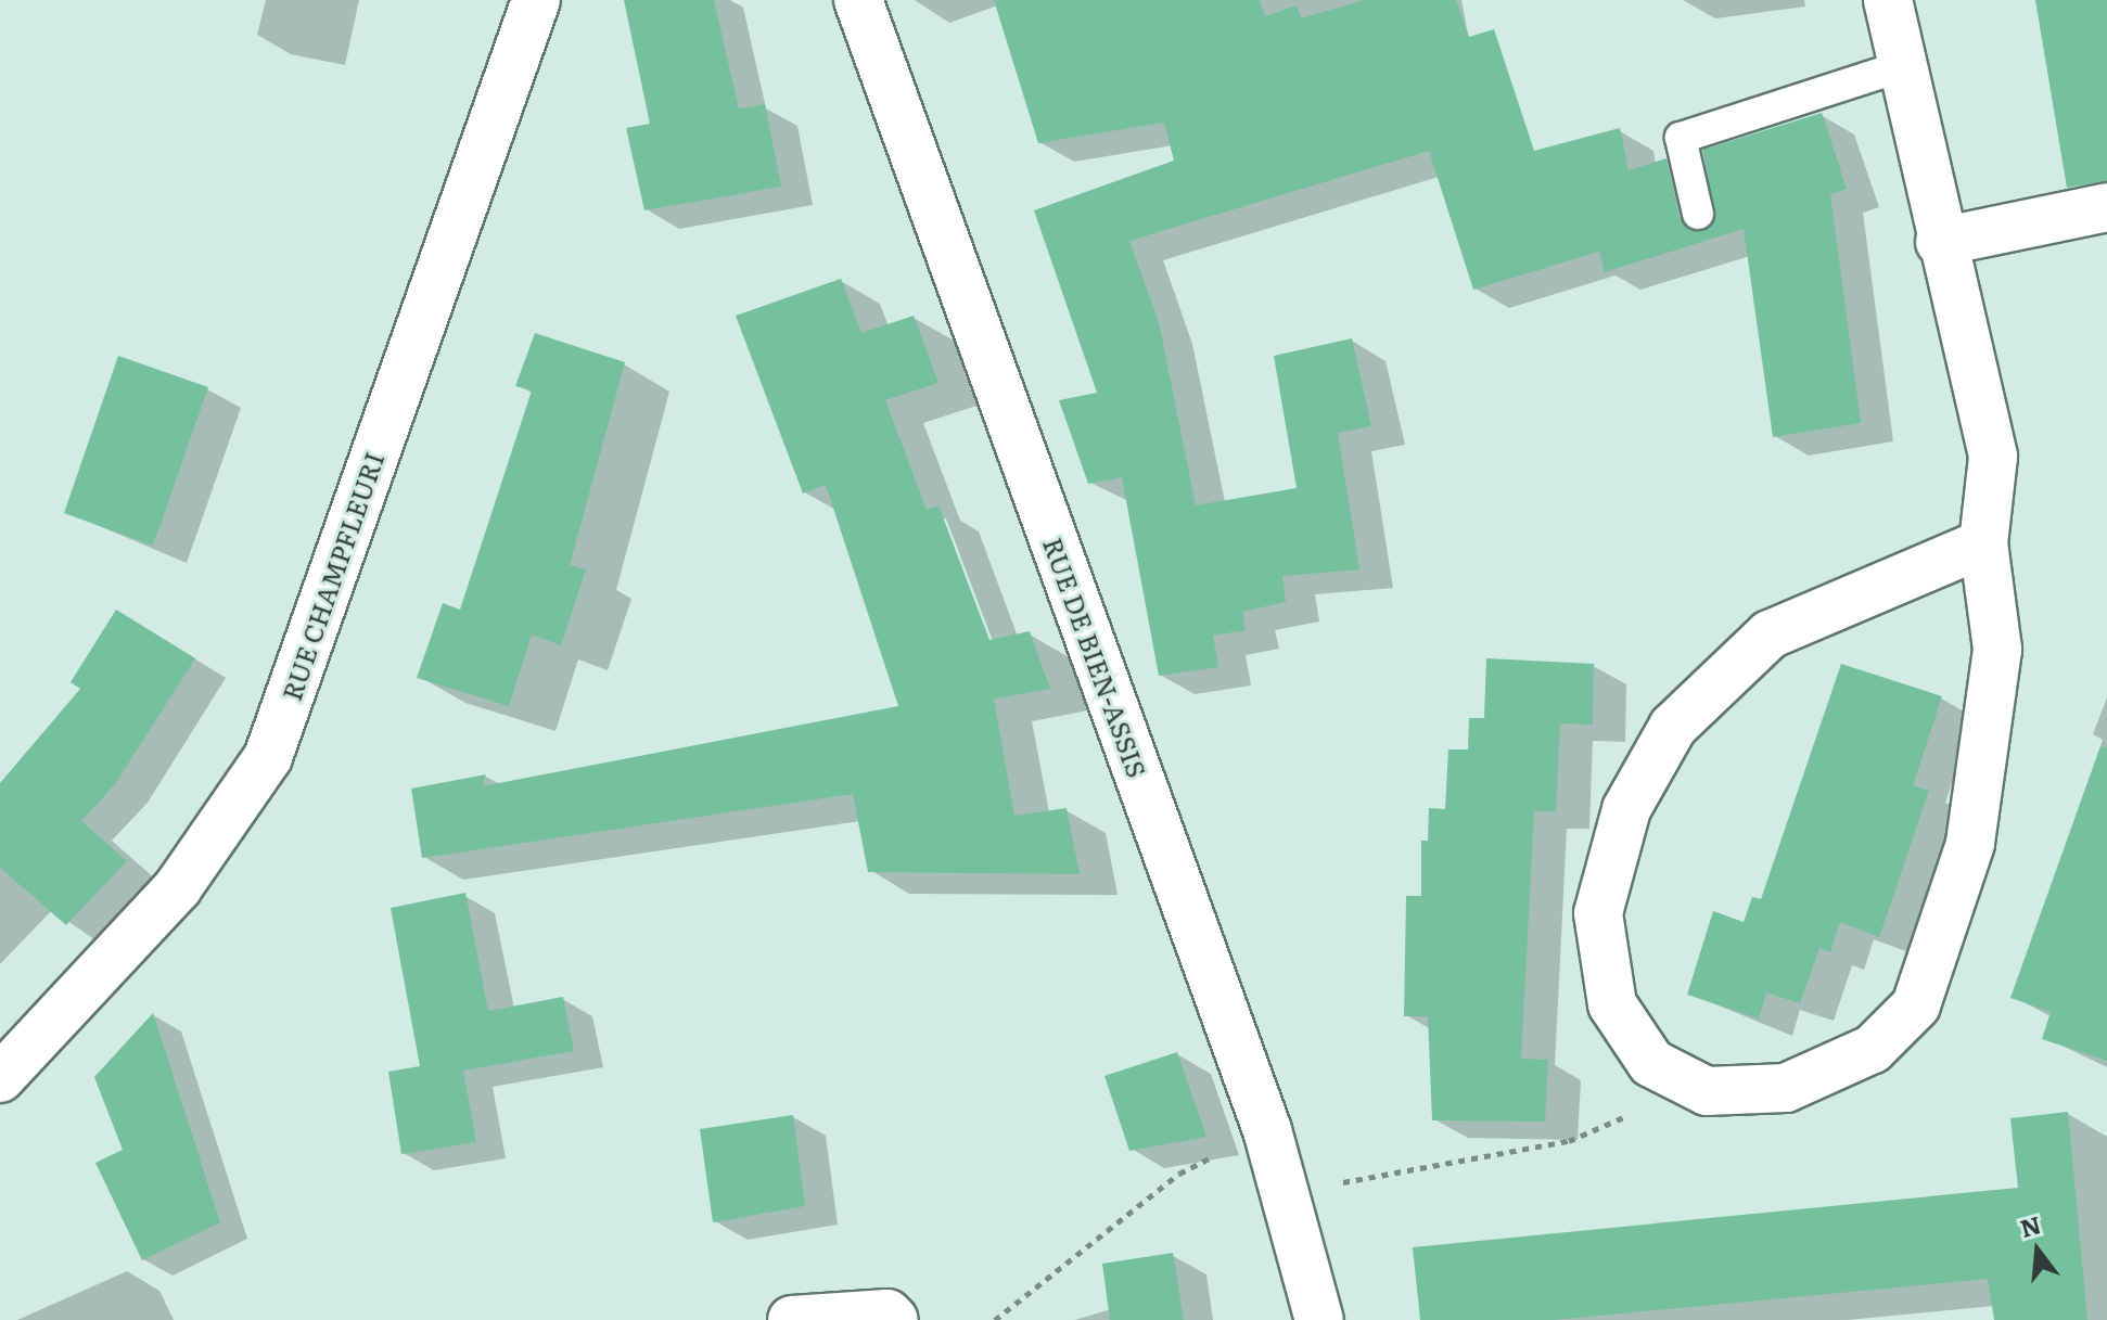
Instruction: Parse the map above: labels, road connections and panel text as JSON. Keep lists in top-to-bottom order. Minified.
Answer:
{"streets":{"street":["RUE CHAMPFLEURI","RUE DE BIEN-ASSIS"]},"north":"top"}
